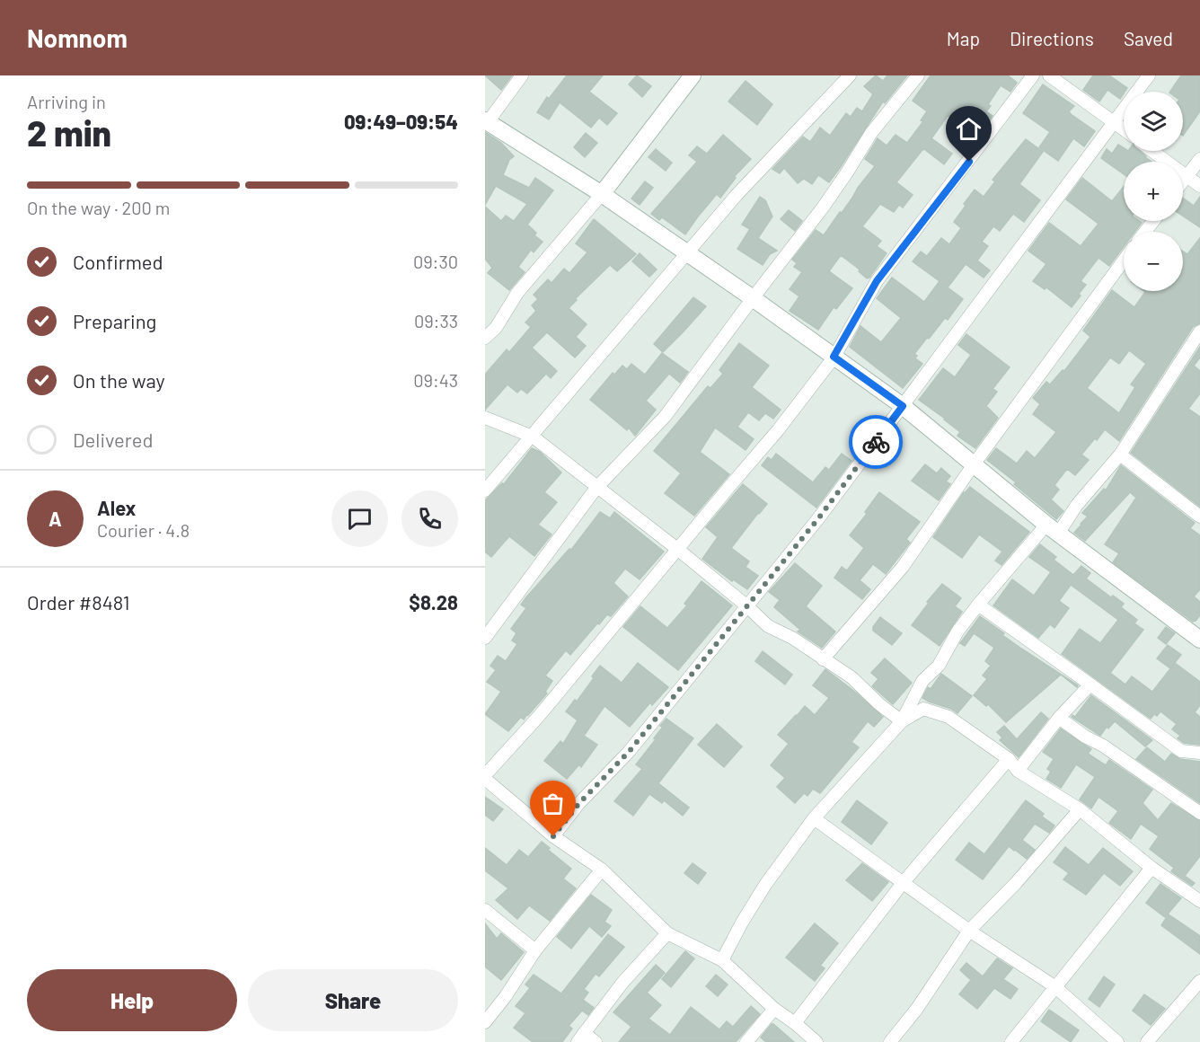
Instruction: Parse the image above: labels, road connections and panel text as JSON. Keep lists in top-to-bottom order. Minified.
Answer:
{"page":{"header":"Nomnom","nav":["Map","Directions","Saved"],"heading":["2 min","Arriving in","09:49–09:54"],"panel":["Alex","Courier · 4.8","Order #8481","$8.28"],"map_buttons":["+","−"],"bar":"On the way · 200 m","list":[["Confirmed","09:30"],["Preparing","09:33"],["On the way","09:43"],"Delivered"],"round":"A","buttons":["Help","Share"]}}
